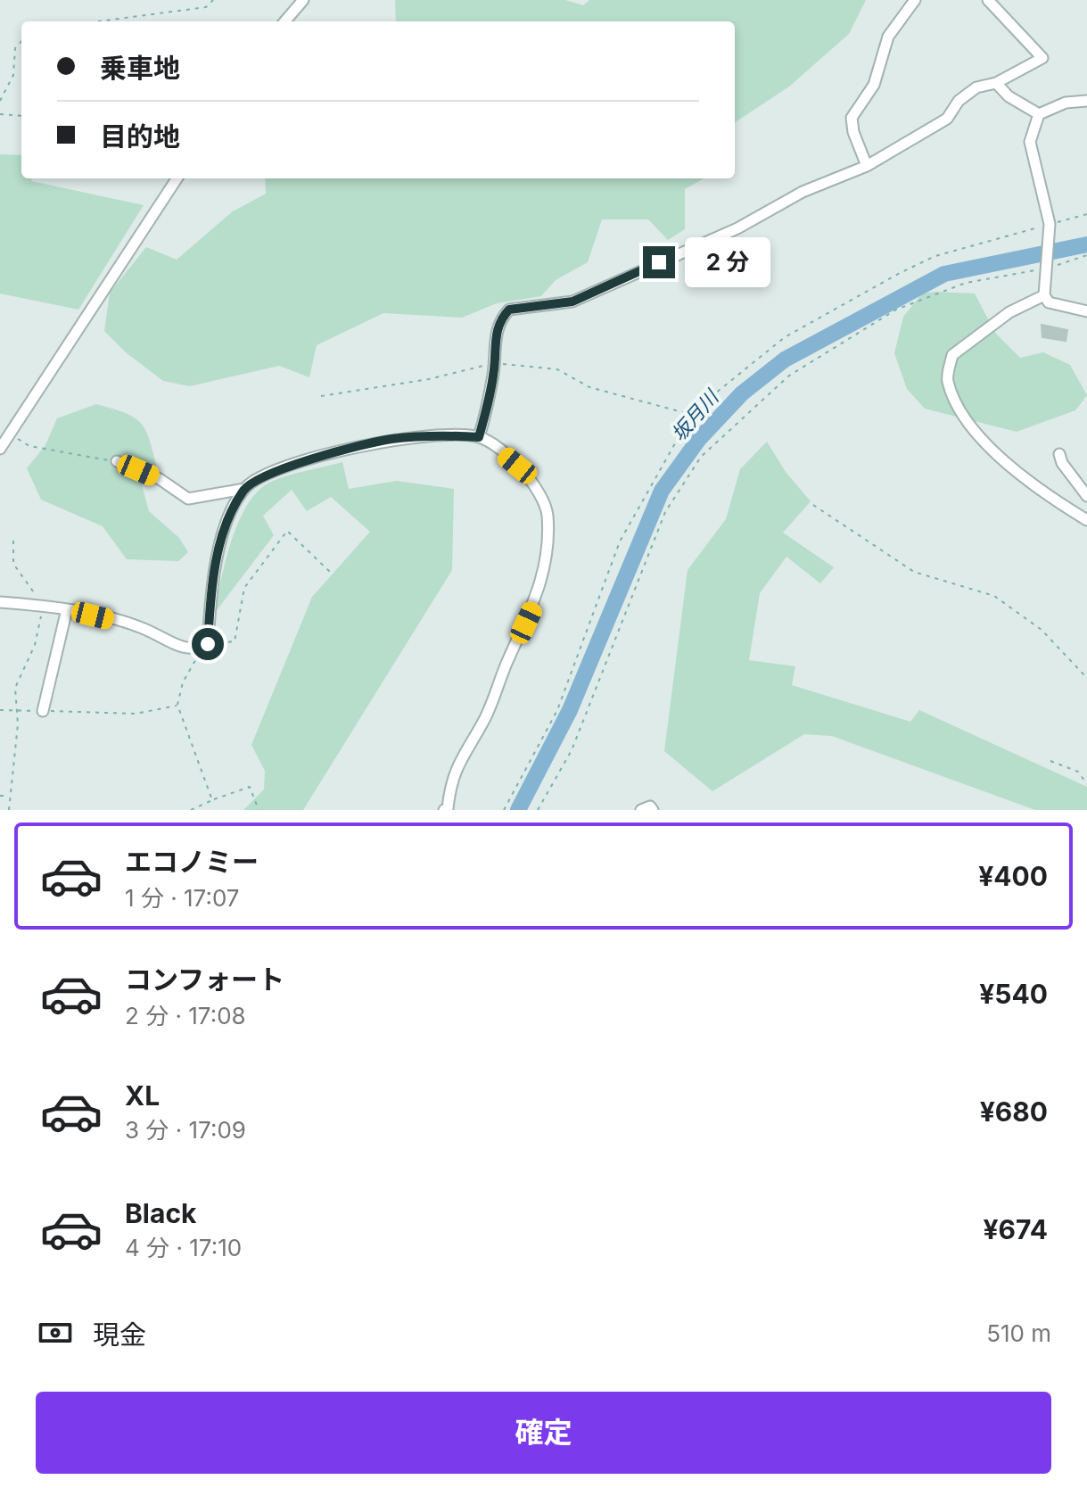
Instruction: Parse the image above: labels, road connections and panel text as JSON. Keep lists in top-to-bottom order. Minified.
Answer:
{"water":["坂月川"],"page":{"banner":["乗車地","目的地"],"bubble":"2 分","list":[{"name":"エコノミー","note":"1 分 · 17:07","value":"¥400"},{"name":"コンフォート","note":"2 分 · 17:08","value":"¥540"},{"name":"XL","note":"3 分 · 17:09","value":"¥680"},{"name":"Black","note":"4 分 · 17:10","value":"¥674"}],"pay":["現金","510 m"],"buttons":"確定"}}
